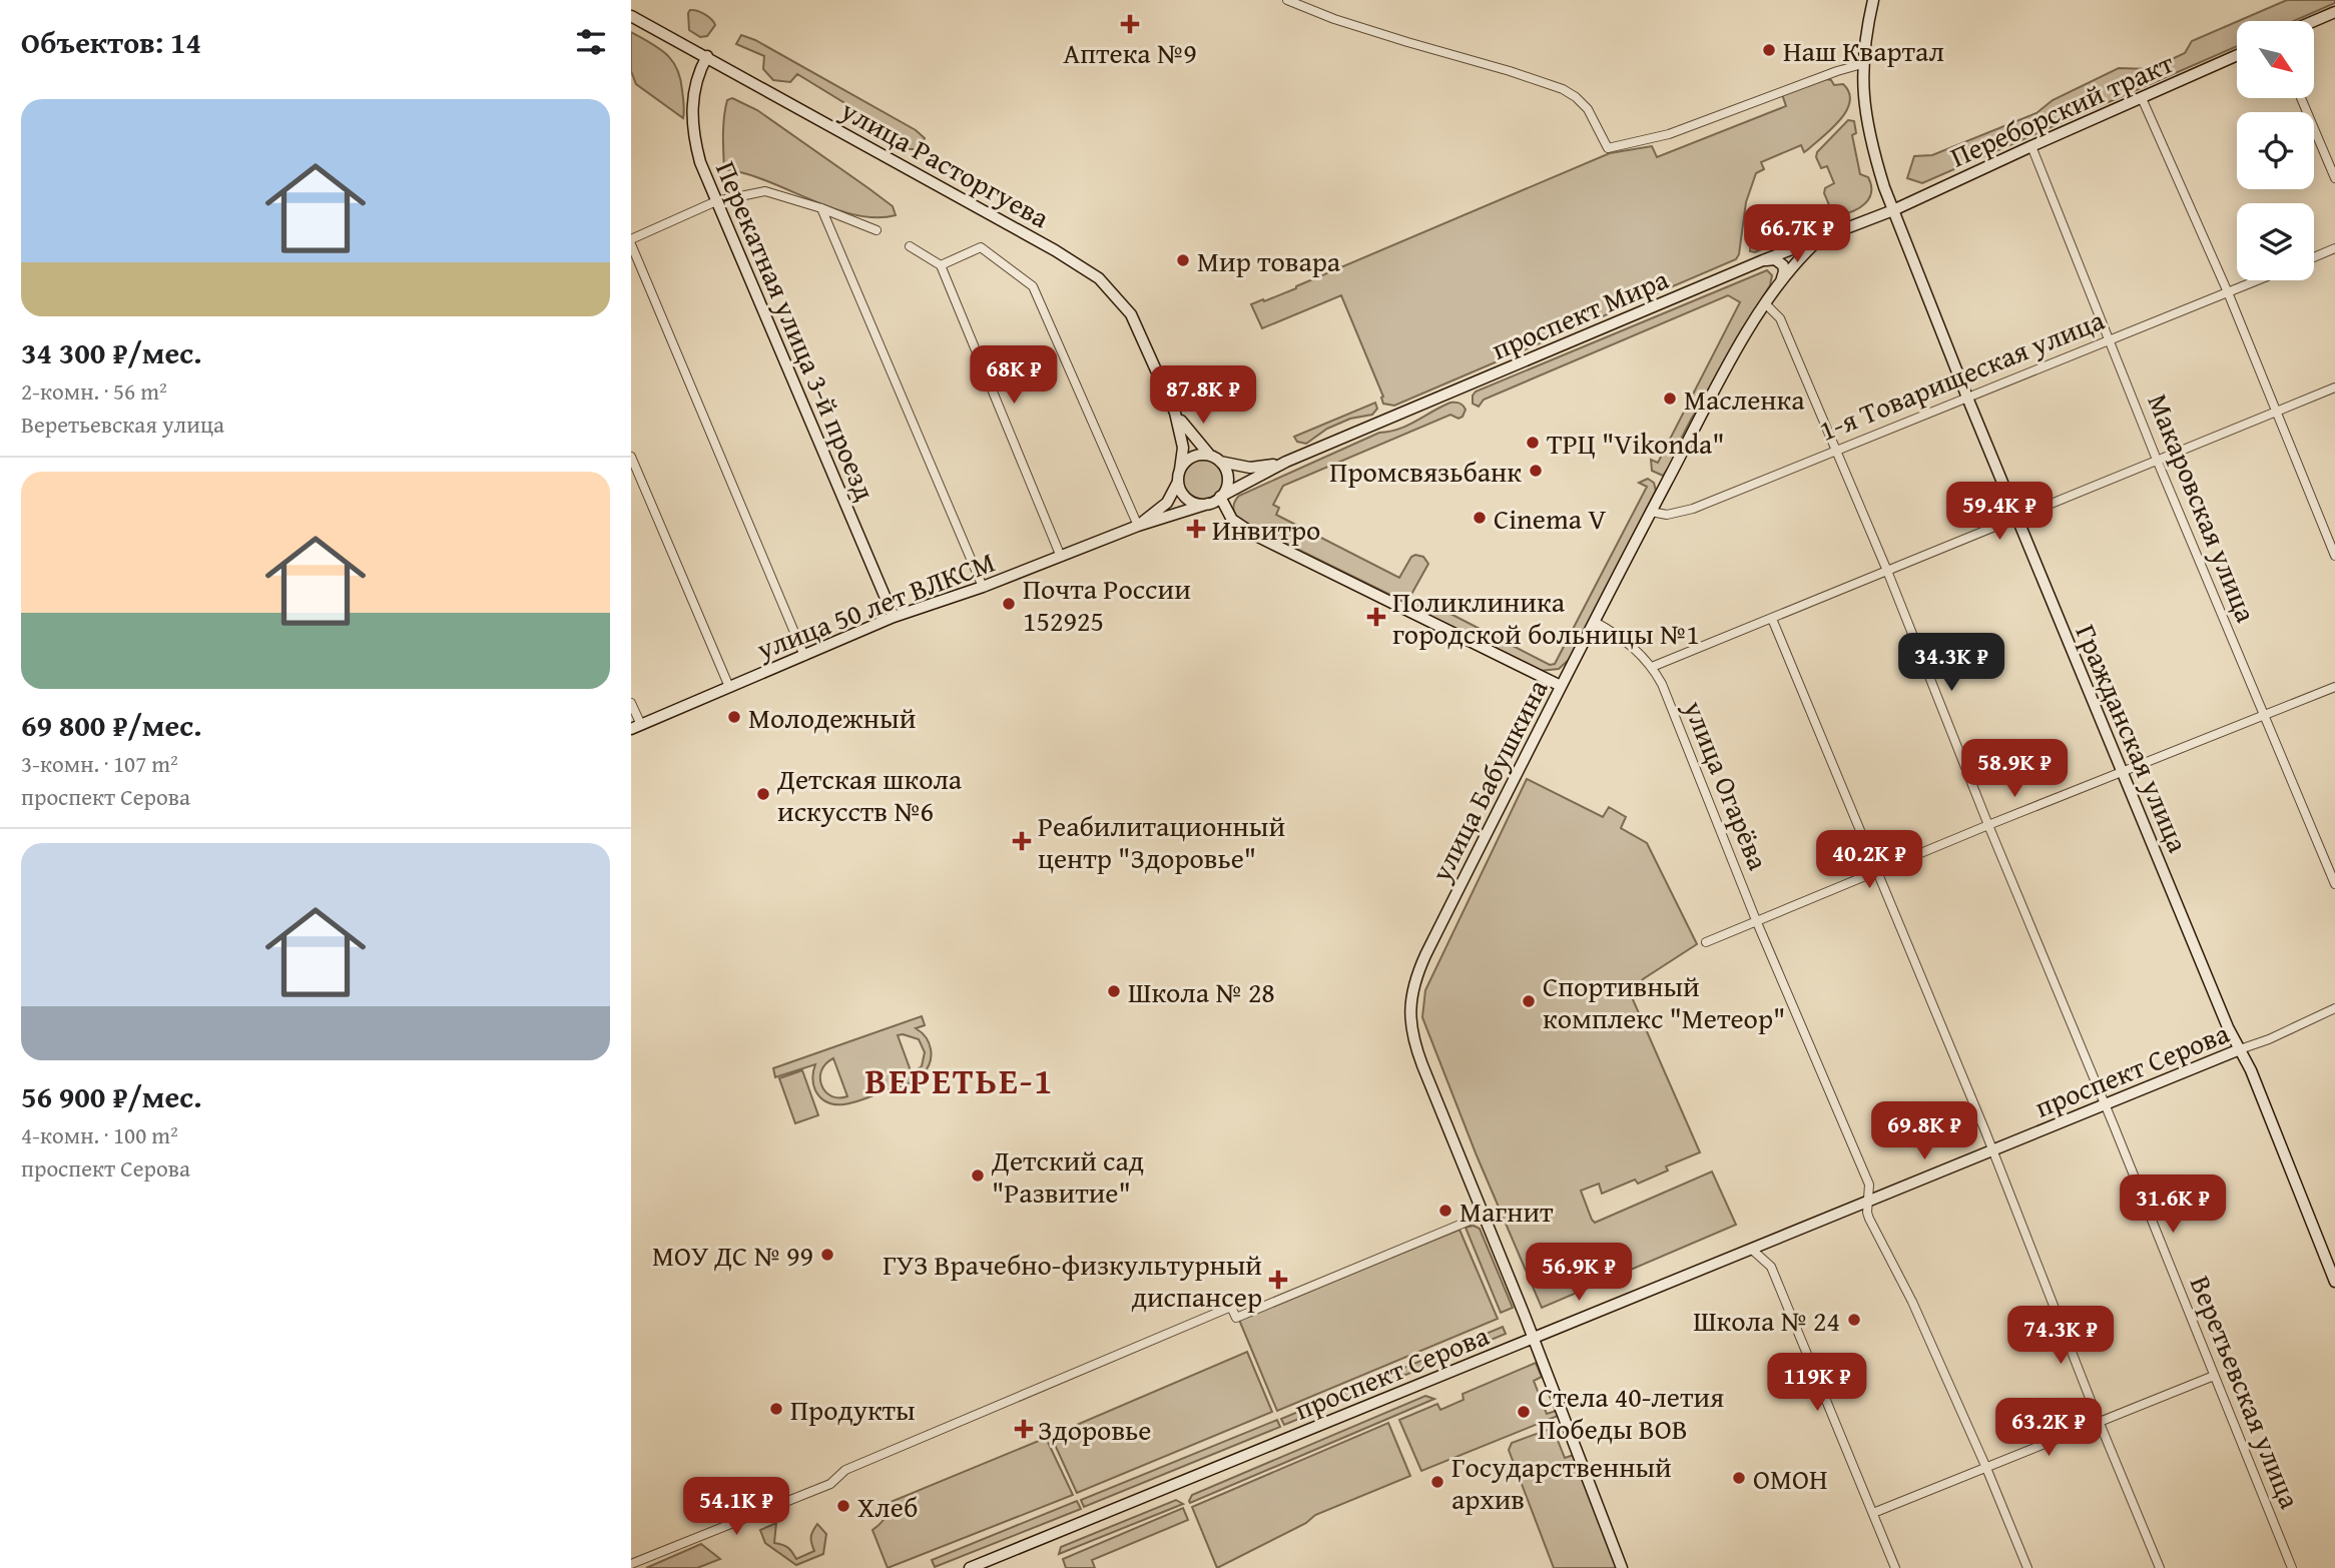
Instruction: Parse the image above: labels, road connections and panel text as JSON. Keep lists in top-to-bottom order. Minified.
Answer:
{"streets":{"main road":["Переборский тракт","улица Расторгуева","проспект Мира","Перекатная улица 3-й проезд","улица 50 лет ВЛКСМ","Гражданская улица","улица Бабушкина","проспект Серова"],"street":["1-я Товарищеская улица","Макаровская улица","улица Огарёва","Веретьевская улица"]},"crossings":[["Переборский тракт","проспект Мира"],["Переборский тракт","Макаровская улица"],["Переборский тракт","Гражданская улица"],["улица Расторгуева","проспект Мира"],["улица Расторгуева","Перекатная улица 3-й проезд"],["улица Расторгуева","улица 50 лет ВЛКСМ"],["проспект Мира","улица 50 лет ВЛКСМ"],["проспект Мира","Гражданская улица"],["проспект Мира","улица Бабушкина"],["Перекатная улица 3-й проезд","улица 50 лет ВЛКСМ"],["1-я Товарищеская улица","Макаровская улица"],["1-я Товарищеская улица","Гражданская улица"],["1-я Товарищеская улица","улица Бабушкина"],["1-я Товарищеская улица","Веретьевская улица"],["Гражданская улица","проспект Серова"],["улица Бабушкина","улица Огарёва"],["улица Бабушкина","проспект Серова"],["улица Бабушкина","Веретьевская улица"],["улица Огарёва","проспект Серова"],["проспект Серова","Веретьевская улица"]],"districts":["ВЕРЕТЬЕ-1"],"places":{"health":["Аптека №9","Инвитро","Поликлиника городской больницы №1","Реабилитационный центр \"Здоровье\"","ГУЗ Врачебно-физкультурный диспансер","Здоровье"],"other":["Наш Квартал","Мир товара","Масленка","ТРЦ \"Vikonda\"","Промсвязьбанк","Cinema V","Почта России 152925","Молодежный","Детская школа искусств №6","Школа № 28","Спортивный комплекс \"Метеор\"","Детский сад \"Развитие\"","Магнит","МОУ ДС № 99","Школа № 24","Продукты","Стела 40-летия Победы ВОВ","ОМОН","Государственный архив","Хлеб"]},"north":"bottom right","page":{"heading":"Объектов: 14","list":[{"name":"34 300 ₽/мес.","note":"2-комн. · 56 m² · Веретьевская улица"},{"name":"69 800 ₽/мес.","note":"3-комн. · 107 m² · проспект Серова"},{"name":"56 900 ₽/мес.","note":"4-комн. · 100 m² · проспект Серова"}],"price":["66.7K ₽","68K ₽","87.8K ₽","59.4K ₽","34.3K ₽","58.9K ₽","40.2K ₽","69.8K ₽","31.6K ₽","56.9K ₽","74.3K ₽","119K ₽","63.2K ₽","54.1K ₽"]}}
